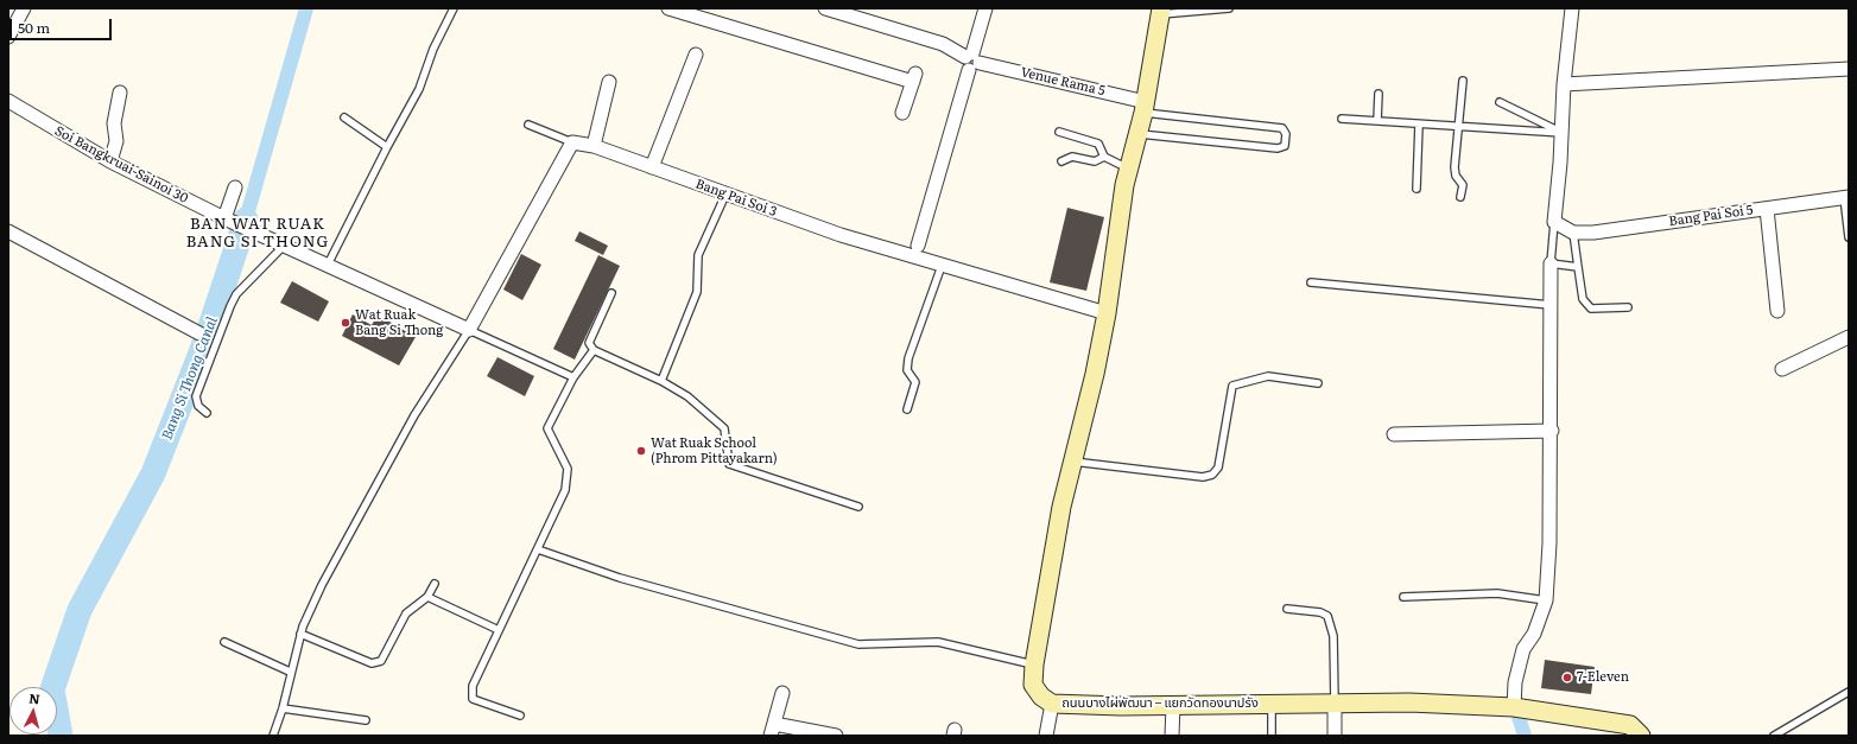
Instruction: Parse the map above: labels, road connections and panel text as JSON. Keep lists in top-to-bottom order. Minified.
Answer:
{"streets":{"street":["Venue Rama 5","Soi Bangkruai-Sainoi 30","Bang Pai Soi 3","Bang Pai Soi 5","ถนนบางไผ่พัฒนา – แยกวัดทองนาปรัง"]},"crossings":[["Venue Rama 5","ถนนบางไผ่พัฒนา – แยกวัดทองนาปรัง"],["Bang Pai Soi 3","ถนนบางไผ่พัฒนา – แยกวัดทองนาปรัง"]],"districts":["BAN WAT RUAK BANG SI THONG"],"water":["Bang Si Thong Canal"],"places":["Wat Ruak Bang Si Thong","Wat Ruak School (Phrom Pittayakarn)","7-Eleven"],"scale_bar":"50 m","north":"top"}
